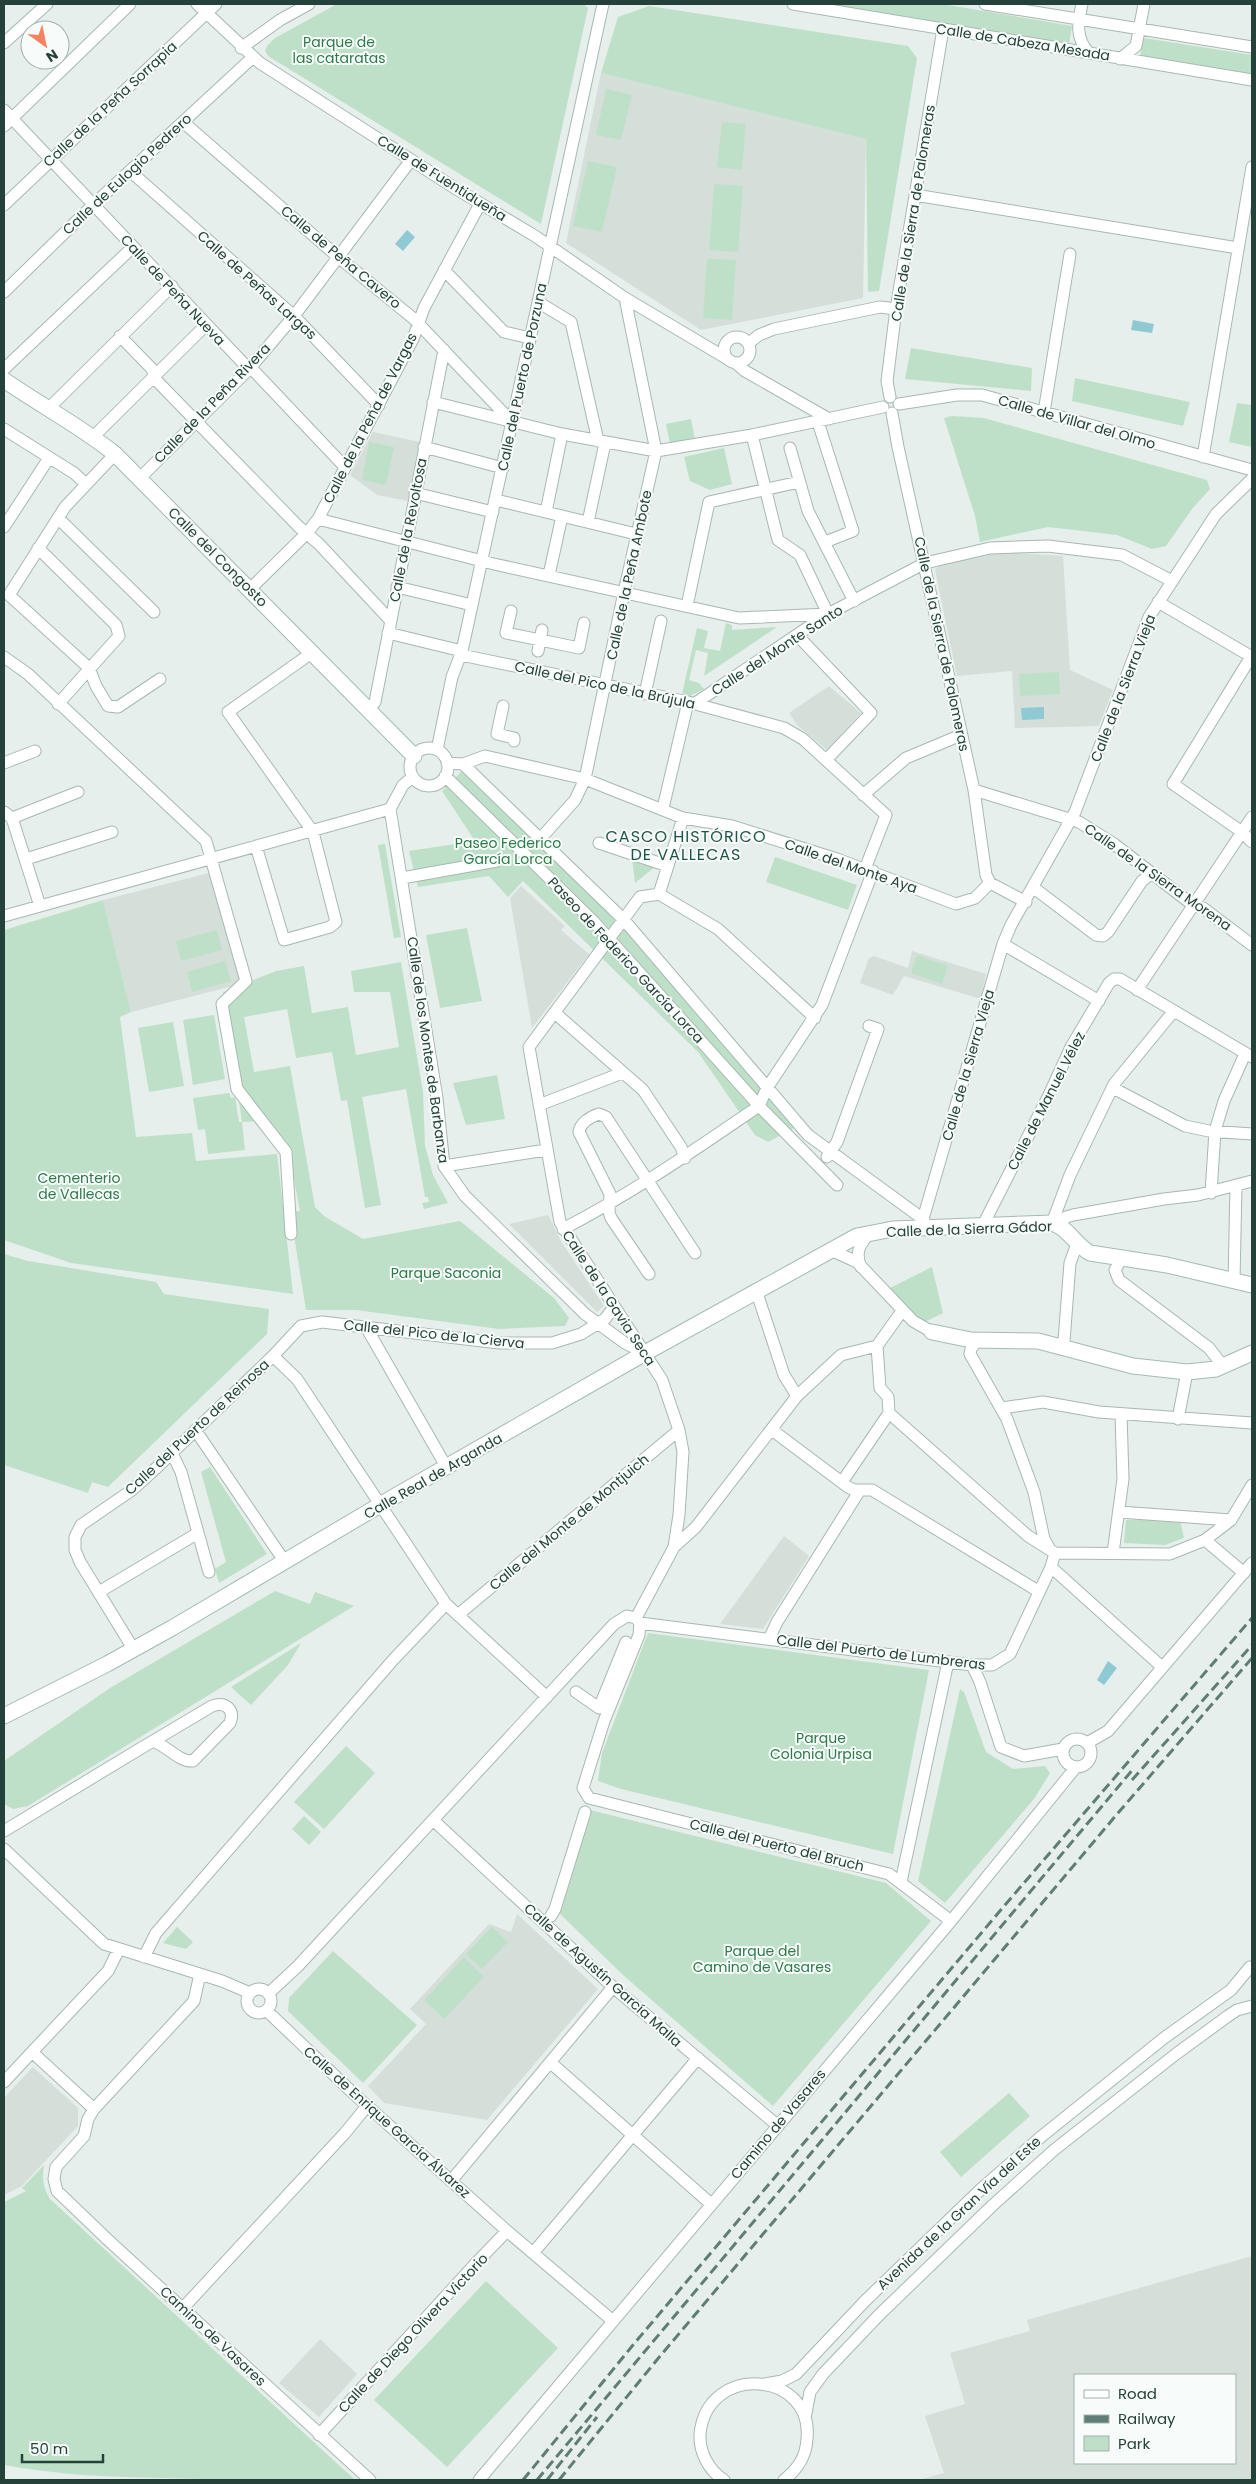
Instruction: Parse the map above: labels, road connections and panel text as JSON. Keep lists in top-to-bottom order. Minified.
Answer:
{"streets":{"street":["Calle de Cabeza Mesada","Calle de la Peña Sorrapia","Calle de Eulogio Pedrero","Calle de Fuentidueña","Calle de la Sierra de Palomeras","Calle de Peña Cavero","Calle de Peñas Largas","Calle de Peña Nueva","Calle del Puerto de Porzuna","Calle de la Peña Rivera","Calle de la Peña de Vargas","Calle de Villar del Olmo","Calle de la Revoltosa","Calle del Congosto","Calle de la Peña Ambote","Calle del Monte Santo","Calle del Pico de la Brújula","Calle de la Sierra Vieja","Calle del Monte Aya","Calle de la Sierra Morena","Paseo de Federico García Lorca","Calle de los Montes de Barbanza","Calle de Manuel Vélez","Calle de la Sierra Gádor","Calle de la Gavia Seca","Calle del Pico de la Cierva","Calle del Puerto de Reinosa","Calle Real de Arganda","Calle del Monte de Montjuich","Calle del Puerto de Lumbreras","Calle del Puerto del Bruch","Calle de Agustín García Malla","Calle de Enrique García Álvarez","Camino de Vasares","Avenida de la Gran Vía del Este","Calle de Diego Olivera Victorio"]},"crossings":[["Calle de Cabeza Mesada","Calle de la Sierra de Palomeras"],["Calle de la Peña Sorrapia","Calle de Fuentidueña"],["Calle de la Peña Sorrapia","Calle de Peña Nueva"],["Calle de Eulogio Pedrero","Calle de Fuentidueña"],["Calle de Eulogio Pedrero","Calle de Peña Cavero"],["Calle de Eulogio Pedrero","Calle de Peñas Largas"],["Calle de Eulogio Pedrero","Calle de Peña Nueva"],["Calle de Fuentidueña","Calle del Puerto de Porzuna"],["Calle de Fuentidueña","Calle de la Peña Rivera"],["Calle de Fuentidueña","Calle de la Peña de Vargas"],["Calle de Fuentidueña","Calle de la Peña Ambote"],["Calle de la Sierra de Palomeras","Calle de Villar del Olmo"],["Calle de la Sierra de Palomeras","Calle del Monte Santo"],["Calle de la Sierra de Palomeras","Calle del Monte Aya"],["Calle de la Sierra de Palomeras","Calle de la Sierra Morena"],["Calle de Peña Cavero","Calle del Puerto de Porzuna"],["Calle de Peña Cavero","Calle de la Peña Rivera"],["Calle de Peña Cavero","Calle de la Peña de Vargas"],["Calle de Peña Cavero","Calle de Villar del Olmo"],["Calle de Peña Cavero","Calle de la Revoltosa"],["Calle de Peñas Largas","Calle de la Peña Rivera"],["Calle de Peñas Largas","Calle de la Peña de Vargas"],["Calle de Peña Nueva","Calle de la Peña Rivera"],["Calle de Peña Nueva","Calle de la Peña de Vargas"],["Calle del Puerto de Porzuna","Calle de Villar del Olmo"],["Calle del Puerto de Porzuna","Calle del Congosto"],["Calle del Puerto de Porzuna","Calle del Pico de la Brújula"],["Calle del Puerto de Porzuna","Calle del Monte Aya"],["Calle del Puerto de Porzuna","Paseo de Federico García Lorca"],["Calle de la Peña Rivera","Calle del Congosto"],["Calle de la Peña de Vargas","Calle del Congosto"],["Calle de Villar del Olmo","Calle de la Revoltosa"],["Calle de Villar del Olmo","Calle de la Peña Ambote"],["Calle de la Revoltosa","Calle del Congosto"],["Calle de la Revoltosa","Calle del Pico de la Brújula"],["Calle del Congosto","Calle del Monte Aya"],["Calle del Congosto","Paseo de Federico García Lorca"],["Calle de la Peña Ambote","Calle del Pico de la Brújula"],["Calle de la Peña Ambote","Calle del Monte Aya"],["Calle de la Peña Ambote","Paseo de Federico García Lorca"],["Calle del Monte Santo","Calle del Pico de la Brújula"],["Calle del Monte Santo","Calle de la Sierra Vieja"],["Calle del Pico de la Brújula","Calle del Monte Aya"],["Calle de la Sierra Vieja","Calle de la Sierra Morena"],["Calle de la Sierra Vieja","Paseo de Federico García Lorca"],["Calle de la Sierra Vieja","Calle de la Sierra Gádor"],["Calle del Monte Aya","Paseo de Federico García Lorca"],["Paseo de Federico García Lorca","Calle de la Sierra Gádor"],["Calle de los Montes de Barbanza","Calle de la Gavia Seca"],["Calle de los Montes de Barbanza","Calle del Pico de la Cierva"],["Calle de los Montes de Barbanza","Calle Real de Arganda"],["Calle de Manuel Vélez","Calle de la Sierra Gádor"],["Calle de la Sierra Gádor","Calle Real de Arganda"],["Calle de la Gavia Seca","Calle del Pico de la Cierva"],["Calle de la Gavia Seca","Calle Real de Arganda"],["Calle de la Gavia Seca","Calle del Monte de Montjuich"],["Calle del Pico de la Cierva","Calle del Puerto de Reinosa"],["Calle del Puerto de Reinosa","Calle Real de Arganda"],["Calle del Puerto de Lumbreras","Calle del Puerto del Bruch"],["Calle del Puerto del Bruch","Camino de Vasares"],["Calle de Agustín García Malla","Camino de Vasares"],["Calle de Enrique García Álvarez","Camino de Vasares"],["Calle de Enrique García Álvarez","Calle de Diego Olivera Victorio"],["Camino de Vasares","Calle de Diego Olivera Victorio"]],"districts":["CASCO HISTÓRICO DE VALLECAS"],"parks":["Parque de las cataratas","Paseo Federico García Lorca","Cementerio de Vallecas","Parque Saconia","Parque Colonia Urpisa","Parque del Camino de Vasares"],"legend":["Road","Railway","Park"],"scale_bar":"50 m","north":"bottom right"}
